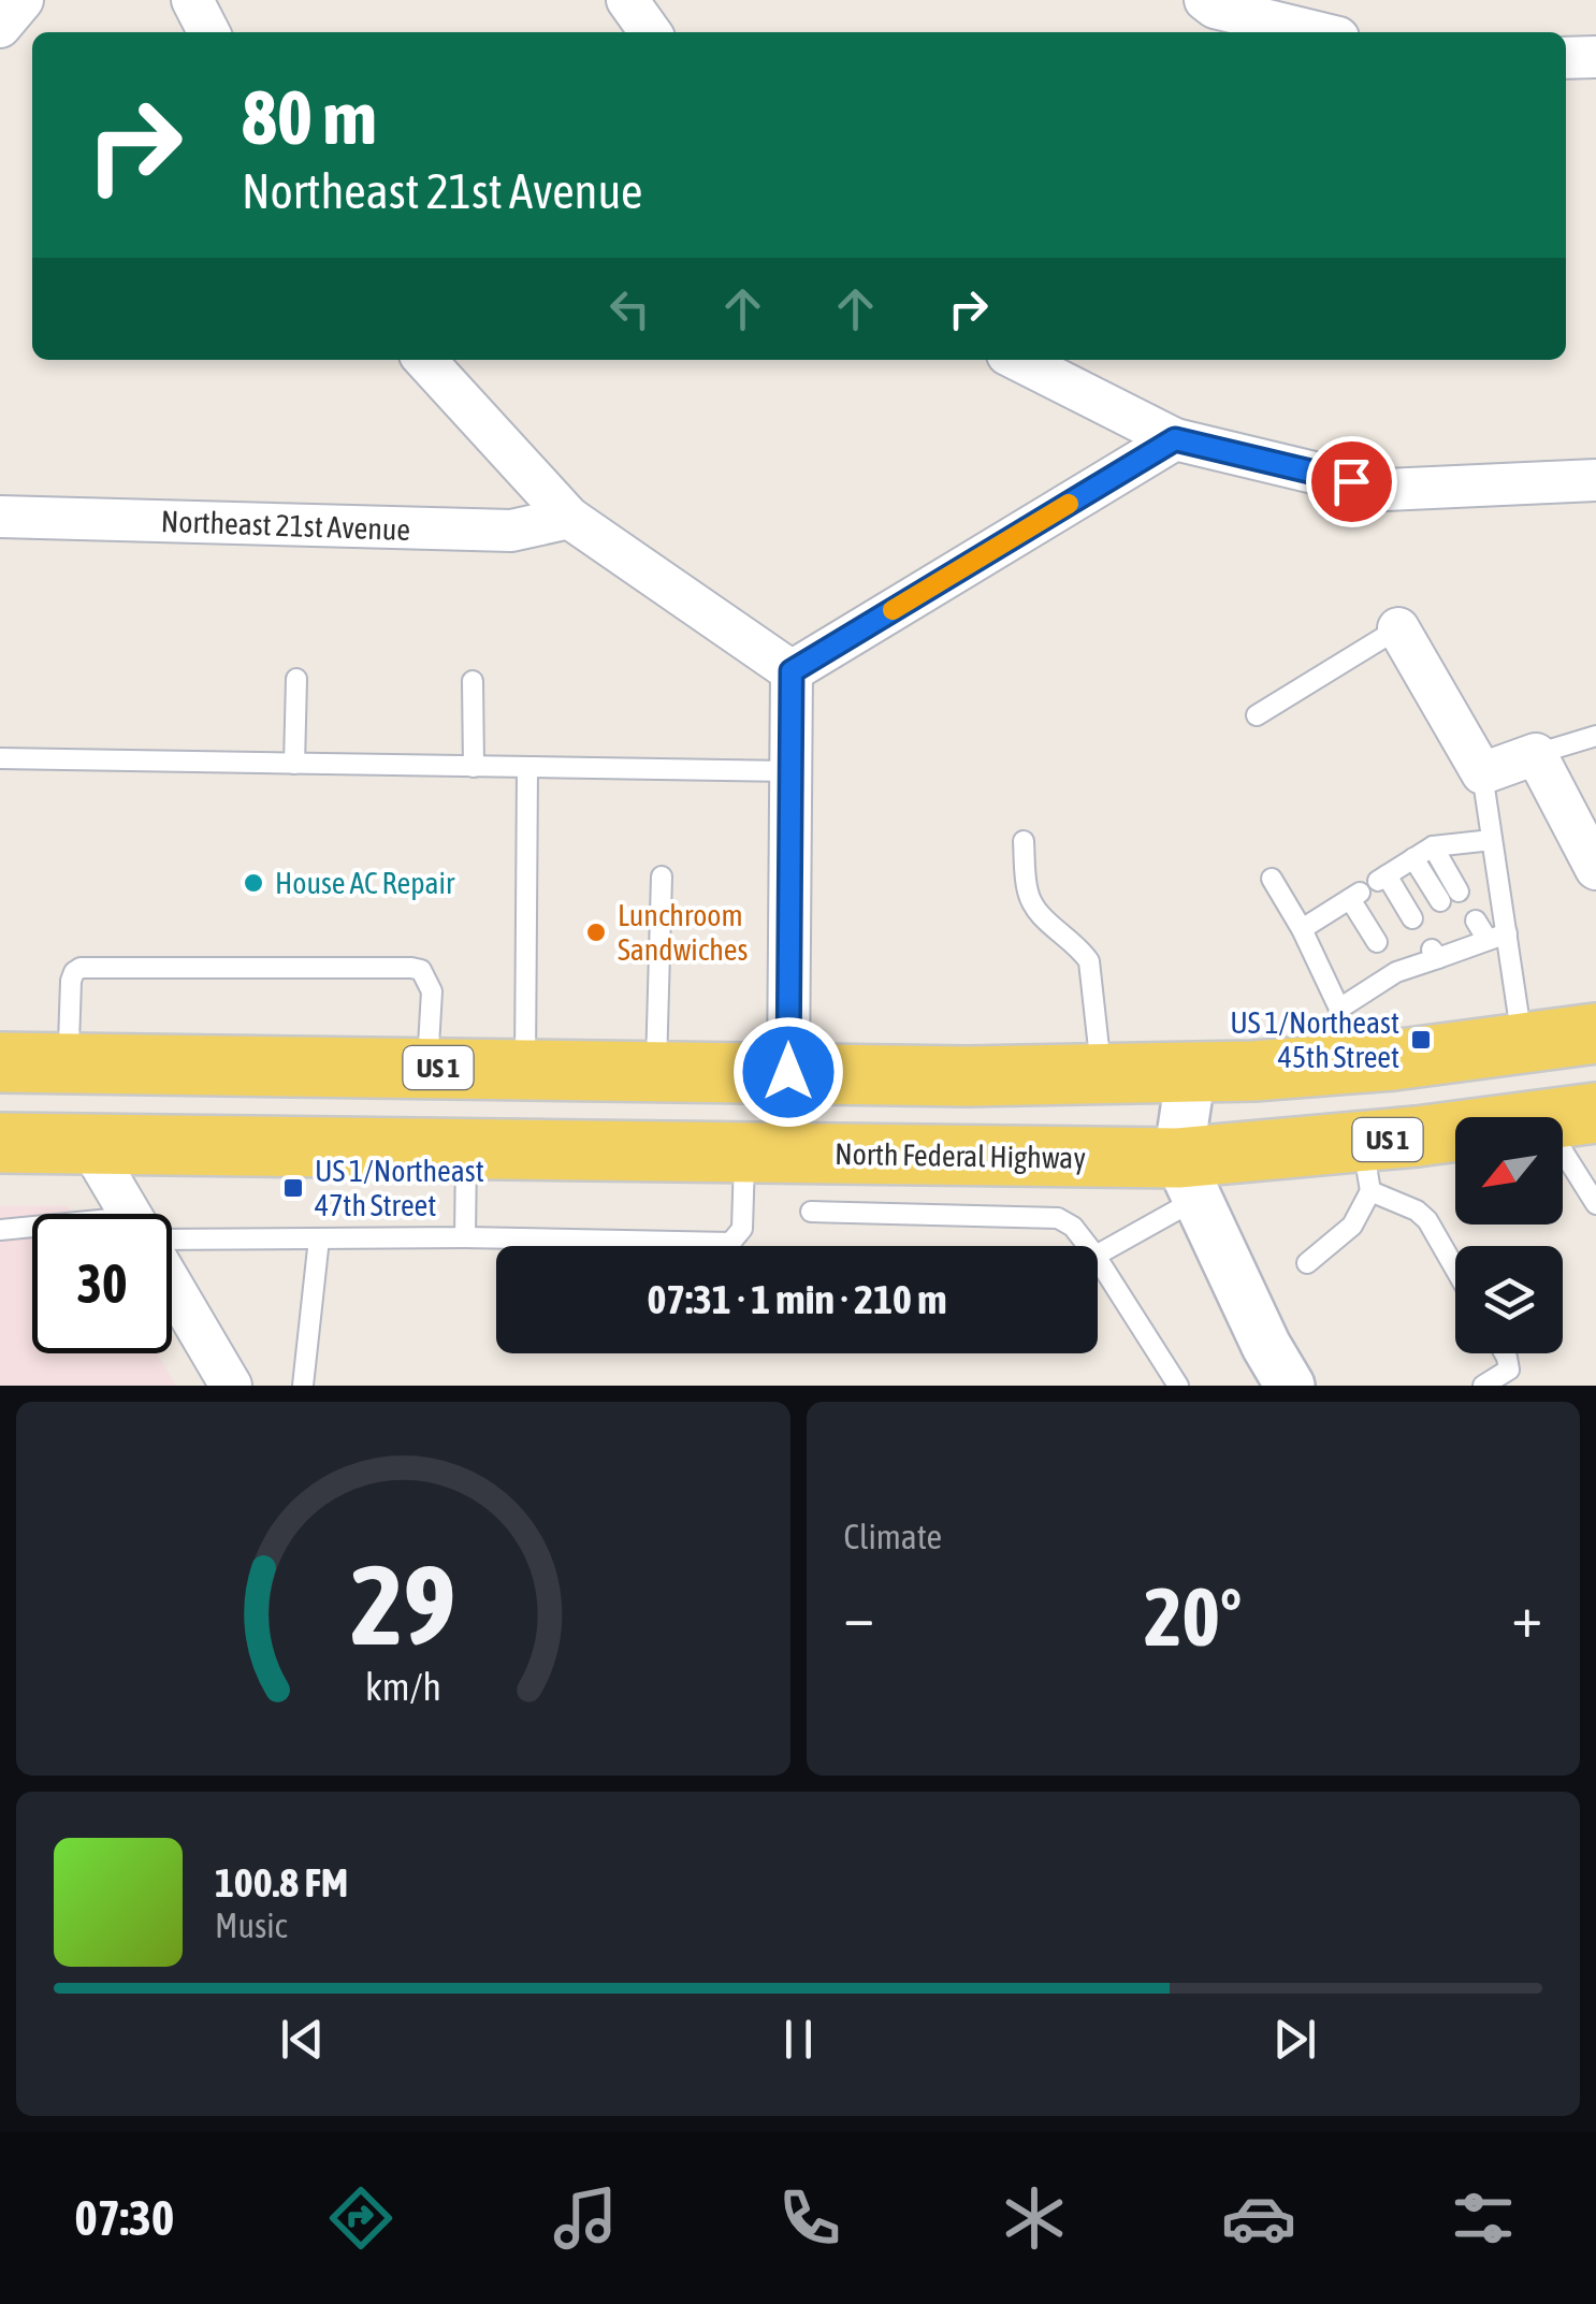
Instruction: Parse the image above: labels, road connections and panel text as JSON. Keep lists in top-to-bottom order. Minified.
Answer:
{"streets":{"main road":["US 1","North Federal Highway"],"street":["Northeast 21st Avenue"]},"places":{"other":["House AC Repair","Lunchroom Sandwiches"],"transit":["US 1/Northeast 45th Street","US 1/Northeast 47th Street"]},"north":"bottom left","page":{"turn":["80 m","Northeast 21st Avenue"],"limit":"30","trip":"07:31 · 1 min · 210 m","tile":"Climate","heat":["−","20°","+"],"song":["100.8 FM","Music"],"tabs":"07:30","gauge":["29","km/h"]}}
